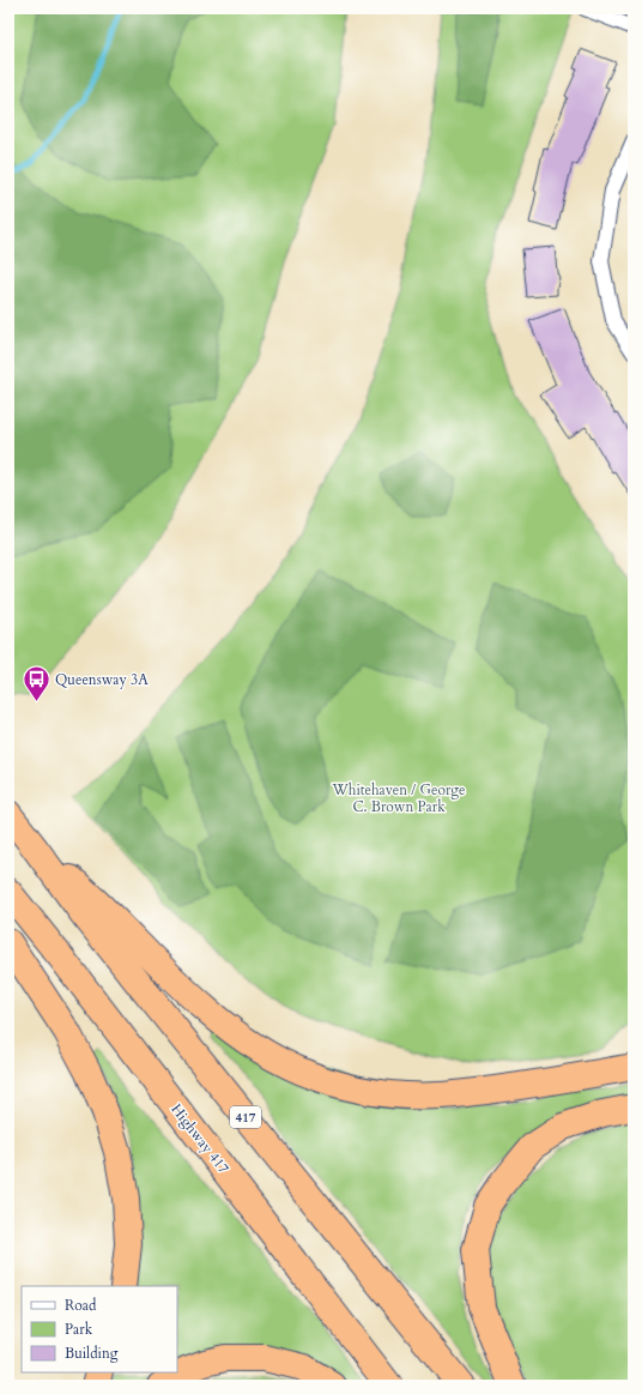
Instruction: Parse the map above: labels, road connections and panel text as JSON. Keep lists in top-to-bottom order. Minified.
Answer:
{"streets":{"highway":["417","Highway 417"]},"parks":["Whitehaven / George C. Brown Park"],"places":{"bus stop":["Queensway 3A"]},"legend":["Road","Park","Building"]}
